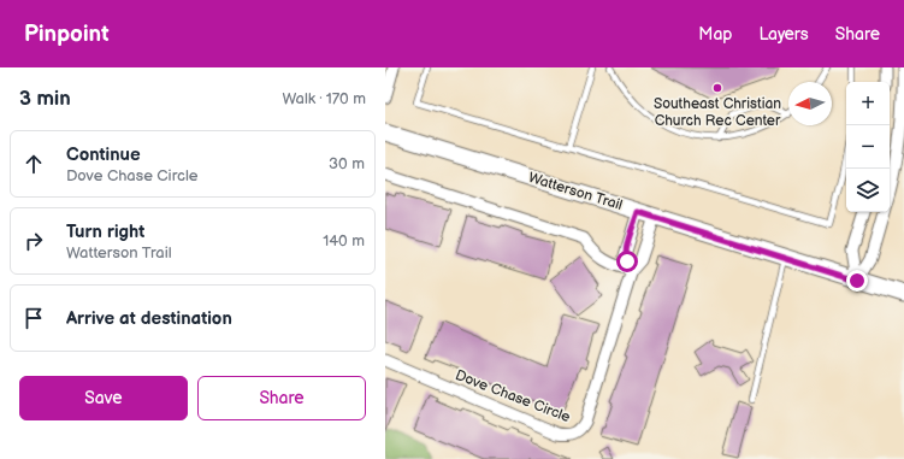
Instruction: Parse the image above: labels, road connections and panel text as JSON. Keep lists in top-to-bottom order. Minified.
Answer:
{"streets":{"main road":["Watterson Trail"],"street":["Dove Chase Circle"]},"crossings":[["Watterson Trail","Dove Chase Circle"]],"places":["Southeast Christian Church Rec Center"],"north":"left","page":{"header":"Pinpoint","nav":["Map","Layers","Share"],"heading":["3 min","Walk · 170 m"],"map_buttons":["+","−"],"list":[["Continue","Dove Chase Circle","30 m"],["Turn right","Watterson Trail","140 m"],"Arrive at destination"],"buttons":["Save","Share"]}}
